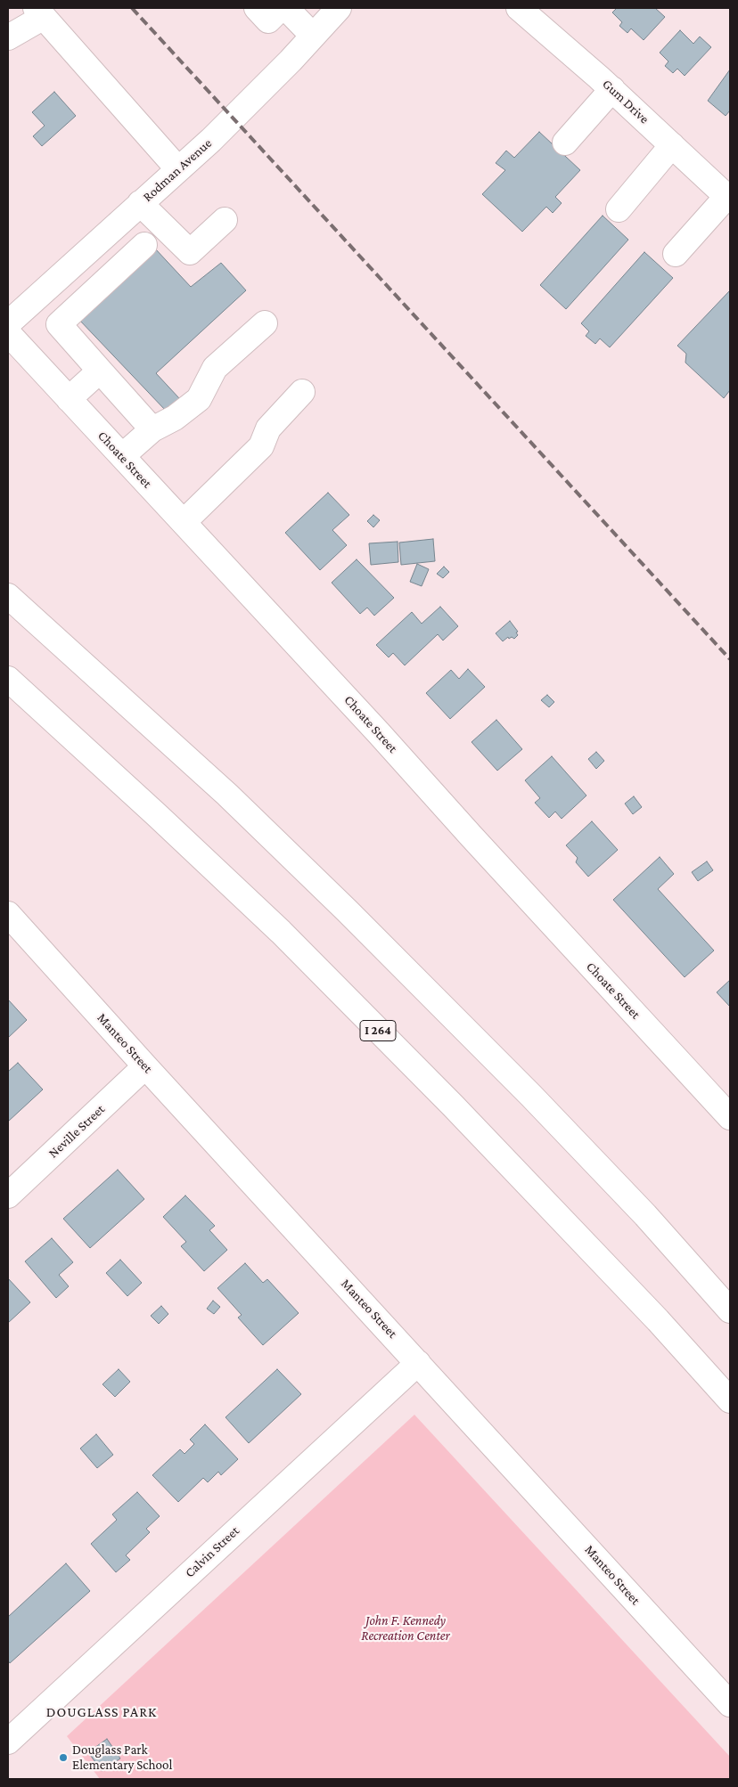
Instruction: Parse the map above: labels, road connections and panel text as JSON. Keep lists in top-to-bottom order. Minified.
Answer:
{"streets":{"main road":["Gum Drive","Rodman Avenue","Choate Street","I 264","Manteo Street","Neville Street","Calvin Street"]},"crossings":[["Manteo Street","Neville Street"],["Manteo Street","Calvin Street"]],"districts":["DOUGLASS PARK"],"parks":["John F. Kennedy Recreation Center"],"places":["Douglass Park Elementary School"]}
